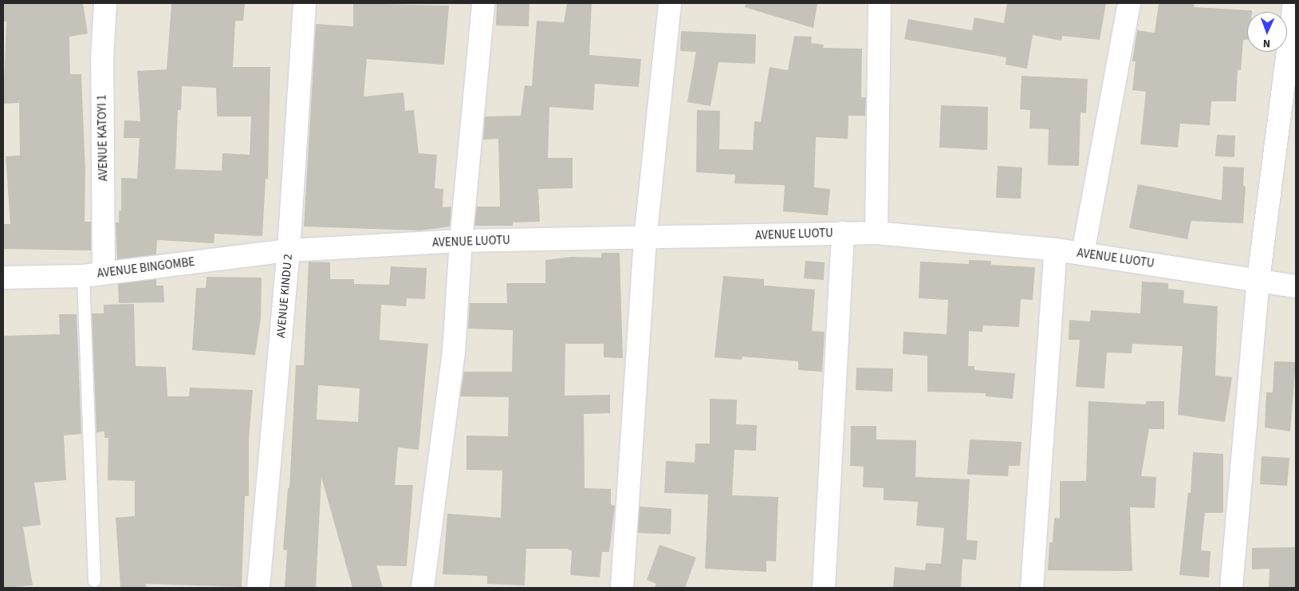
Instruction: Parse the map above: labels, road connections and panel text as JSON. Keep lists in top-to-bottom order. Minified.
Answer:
{"streets":{"street":["AVENUE KATOYI 1","AVENUE LUOTU","AVENUE BINGOMBE","AVENUE KINDU 2"]},"crossings":[["AVENUE KATOYI 1","AVENUE BINGOMBE"],["AVENUE LUOTU","AVENUE BINGOMBE"],["AVENUE LUOTU","AVENUE KINDU 2"],["AVENUE BINGOMBE","AVENUE KINDU 2"]],"north":"bottom"}
